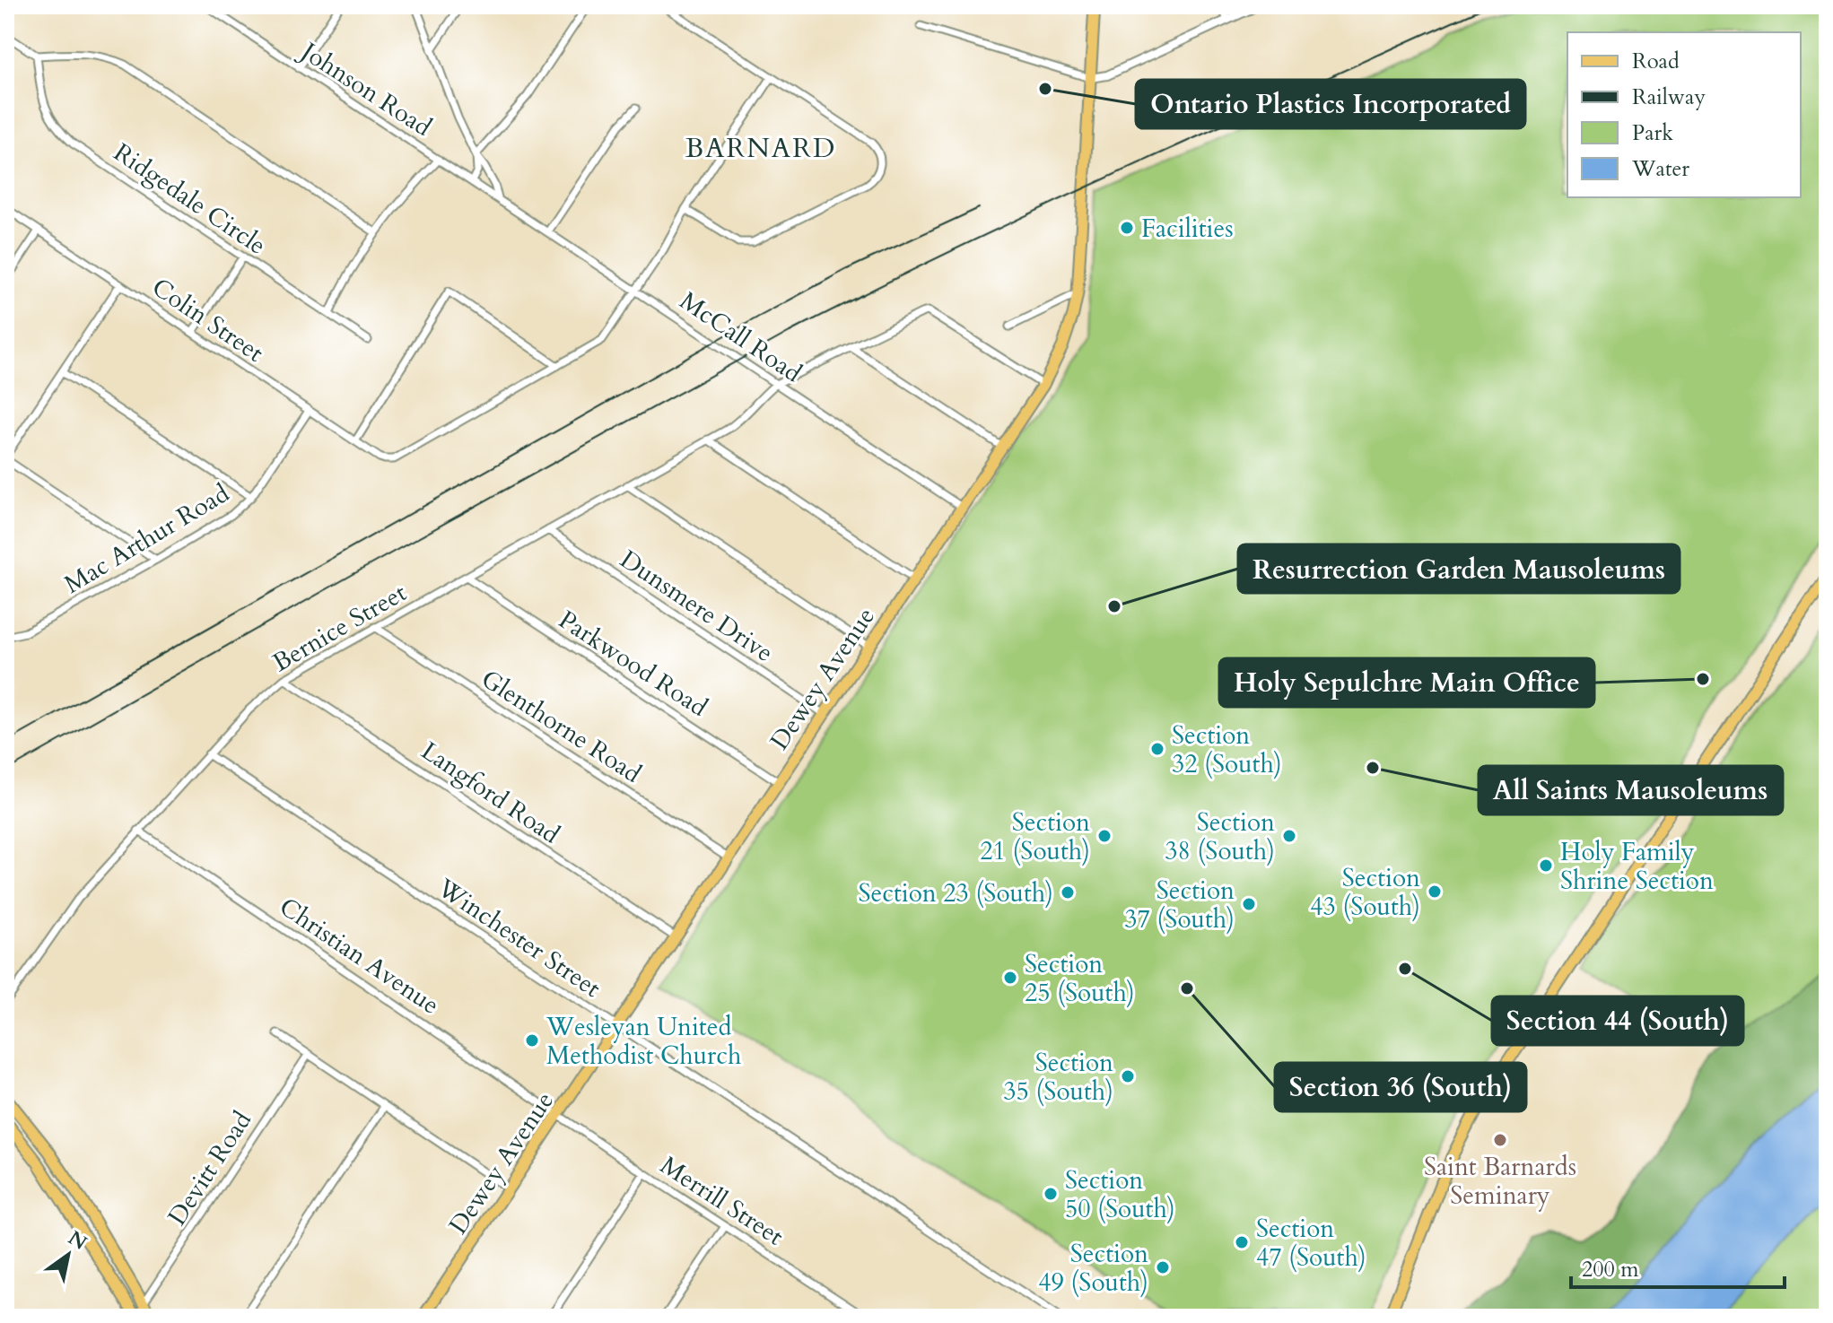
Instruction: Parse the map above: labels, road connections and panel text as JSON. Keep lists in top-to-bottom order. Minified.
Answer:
{"streets":{"main road":["Dewey Avenue"],"street":["Johnson Road","Ridgedale Circle","Colin Street","McCall Road","Mac Arthur Road","Dunsmere Drive","Bernice Street","Parkwood Road","Glenthorne Road","Langford Road","Winchester Street","Christian Avenue","Devitt Road","Merrill Street"]},"crossings":[["Johnson Road","McCall Road"],["Colin Street","Mac Arthur Road"],["McCall Road","Bernice Street"],["McCall Road","Dewey Avenue"],["Dunsmere Drive","Bernice Street"],["Dunsmere Drive","Dewey Avenue"],["Bernice Street","Parkwood Road"],["Bernice Street","Dewey Avenue"],["Bernice Street","Glenthorne Road"],["Bernice Street","Langford Road"],["Bernice Street","Winchester Street"],["Bernice Street","Christian Avenue"],["Parkwood Road","Dewey Avenue"],["Dewey Avenue","Glenthorne Road"],["Dewey Avenue","Langford Road"],["Dewey Avenue","Winchester Street"],["Dewey Avenue","Christian Avenue"],["Dewey Avenue","Merrill Street"],["Christian Avenue","Merrill Street"]],"districts":["BARNARD"],"places":["Ontario Plastics Incorporated","Facilities","Resurrection Garden Mausoleums","Holy Sepulchre Main Office","Section 32 (South)","All Saints Mausoleums","Section 21 (South)","Section 38 (South)","Holy Family Shrine Section","Section 43 (South)","Section 23 (South)","Section 37 (South)","Section 44 (South)","Section 25 (South)","Section 36 (South)","Wesleyan United Methodist Church","Section 35 (South)","Saint Barnards Seminary","Section 50 (South)","Section 47 (South)","Section 49 (South)"],"legend":["Road","Railway","Park","Water"],"scale_bar":"200 m","north":"top right"}
